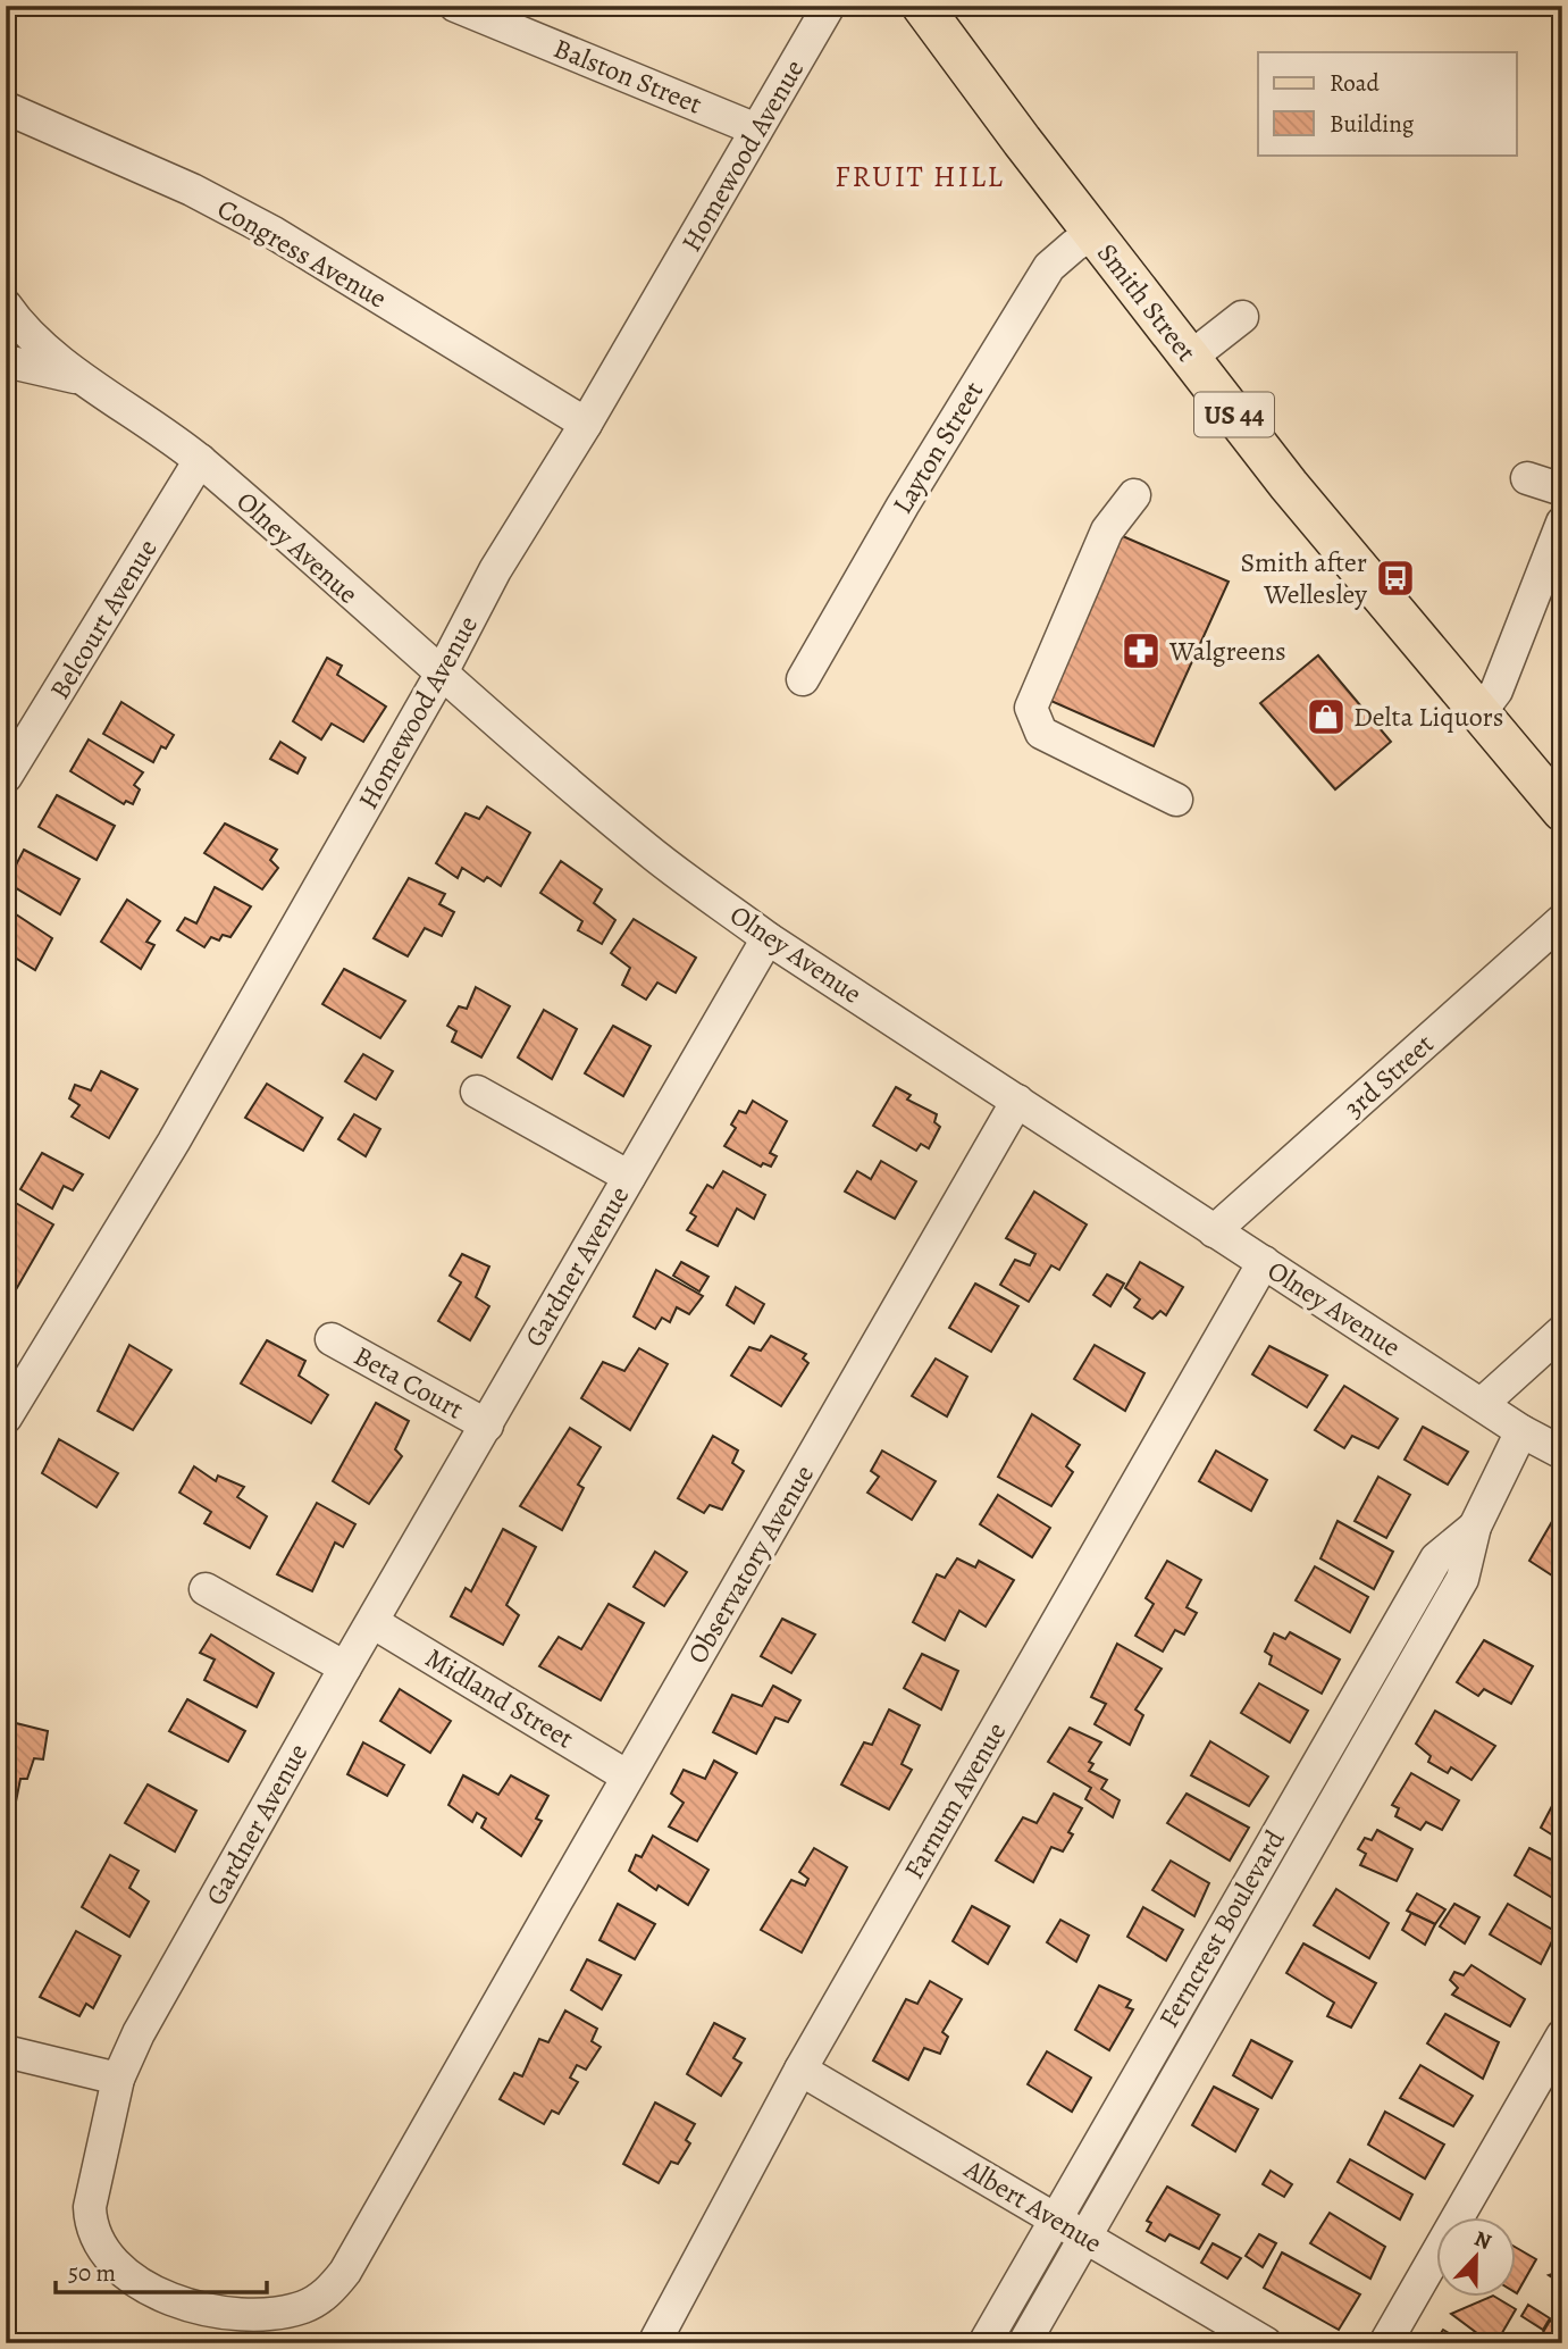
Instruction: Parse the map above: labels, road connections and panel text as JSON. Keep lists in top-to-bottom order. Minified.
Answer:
{"streets":{"main road":["Smith Street","US 44"],"street":["Balston Street","Homewood Avenue","Congress Avenue","Layton Street","Olney Avenue","Belcourt Avenue","3rd Street","Gardner Avenue","Beta Court","Observatory Avenue","Midland Street","Farnum Avenue","Ferncrest Boulevard","Albert Avenue"]},"crossings":[["Balston Street","Homewood Avenue"],["Homewood Avenue","Congress Avenue"],["Homewood Avenue","Olney Avenue"],["Smith Street","Layton Street"],["Olney Avenue","Belcourt Avenue"],["Olney Avenue","3rd Street"],["Olney Avenue","Gardner Avenue"],["Olney Avenue","Observatory Avenue"],["Olney Avenue","Farnum Avenue"],["Olney Avenue","Ferncrest Boulevard"],["Gardner Avenue","Beta Court"],["Gardner Avenue","Observatory Avenue"],["Gardner Avenue","Midland Street"],["Observatory Avenue","Midland Street"],["Farnum Avenue","Albert Avenue"],["Ferncrest Boulevard","Albert Avenue"]],"districts":["FRUIT HILL"],"places":{"bus stop":["Smith after Wellesley"],"pharmacy":["Walgreens"],"shop":["Delta Liquors"]},"legend":["Road","Building"],"scale_bar":"50 m","north":"top"}
